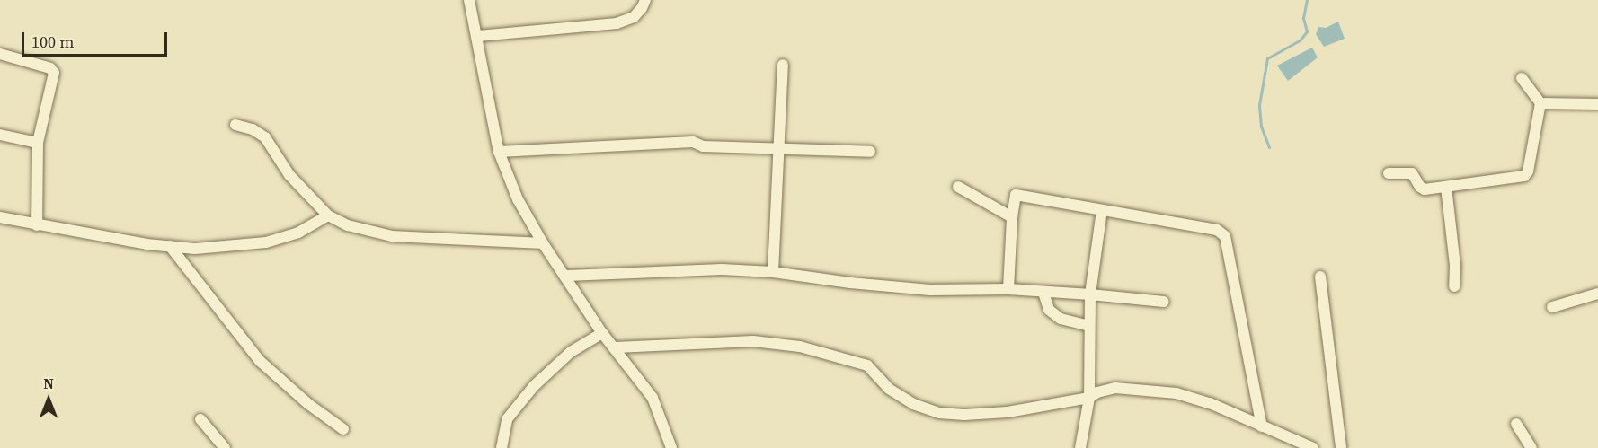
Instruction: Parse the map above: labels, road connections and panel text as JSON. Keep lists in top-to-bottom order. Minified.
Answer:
{"scale_bar":"100 m","north":"top"}
